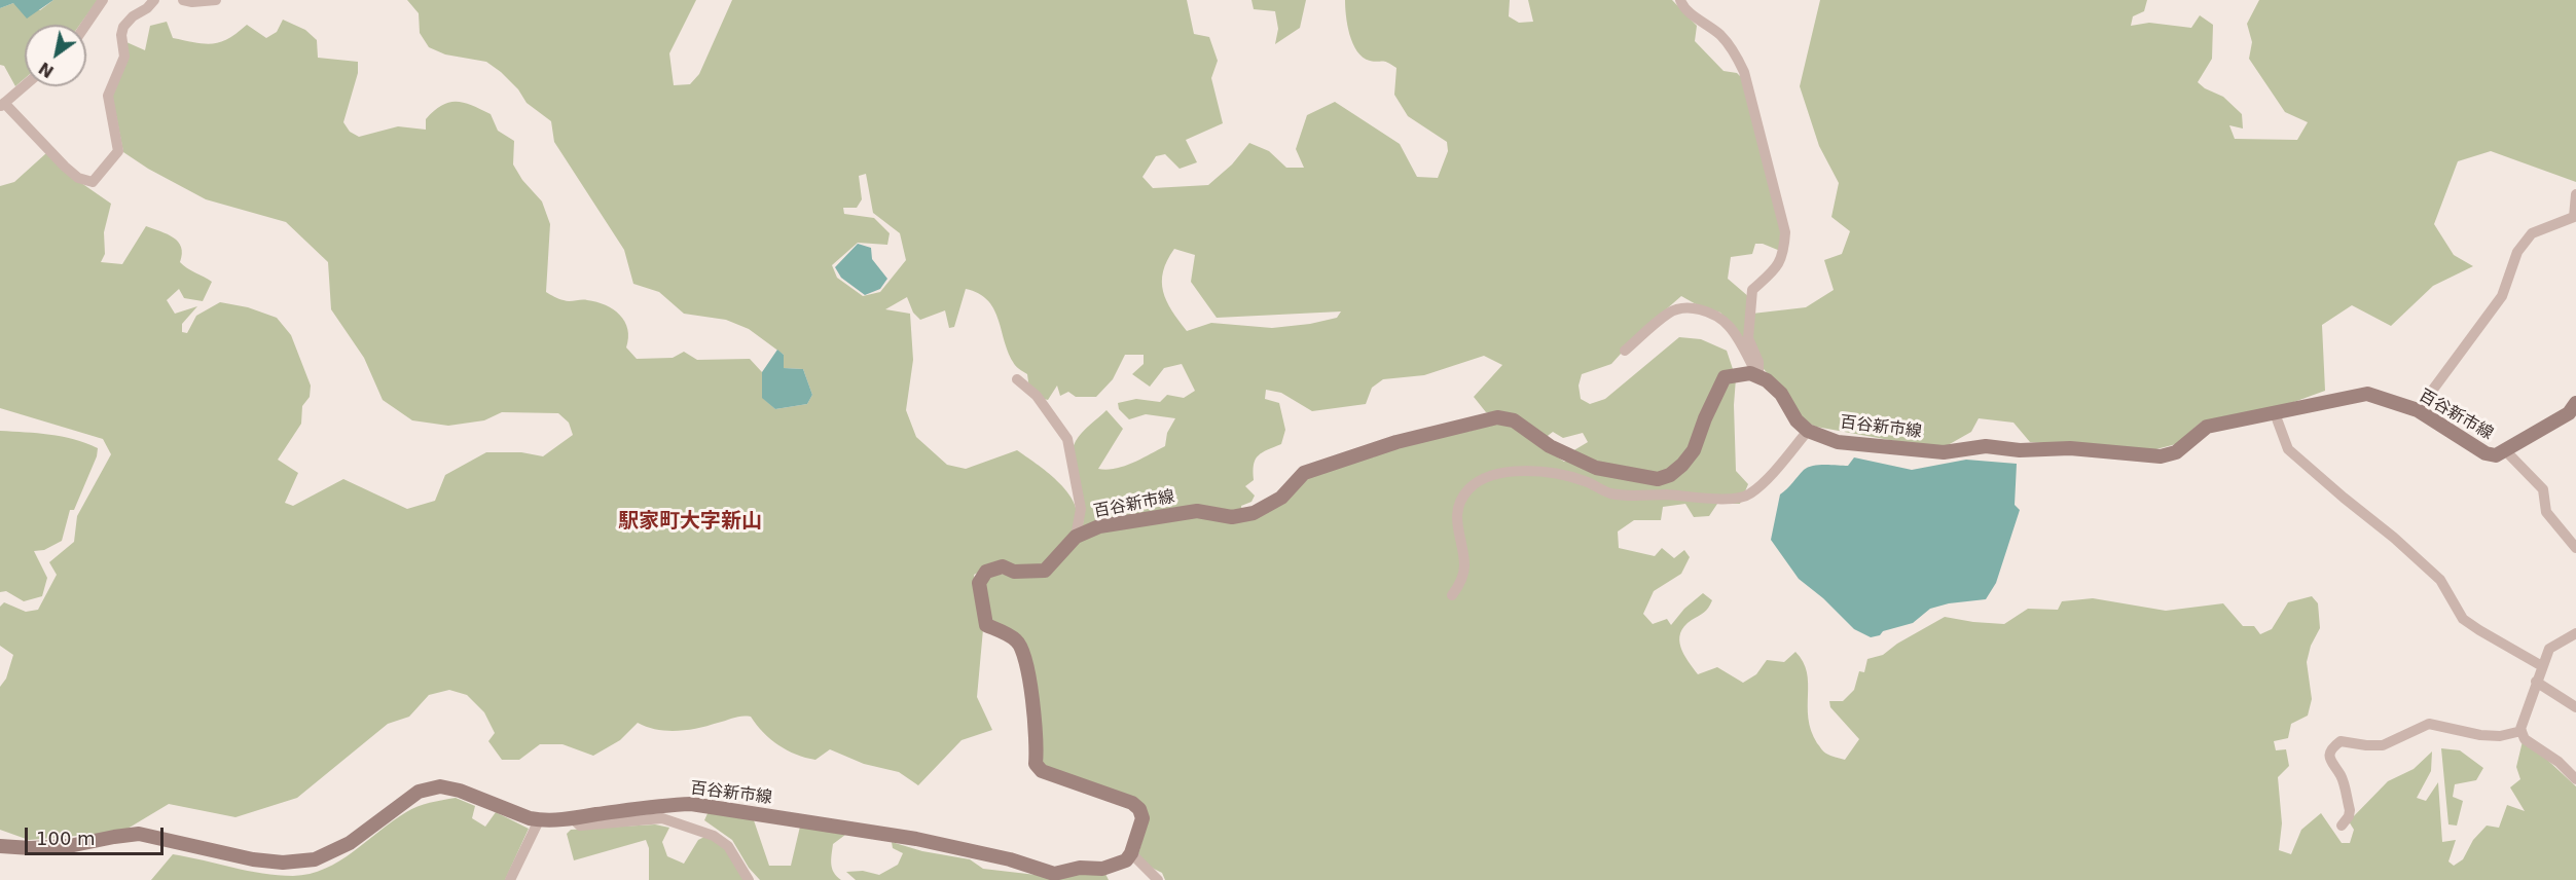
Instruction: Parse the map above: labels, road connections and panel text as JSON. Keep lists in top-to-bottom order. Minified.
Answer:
{"streets":{"main road":["百谷新市線"]},"districts":["駅家町大字新山"],"scale_bar":"100 m","north":"bottom left"}
